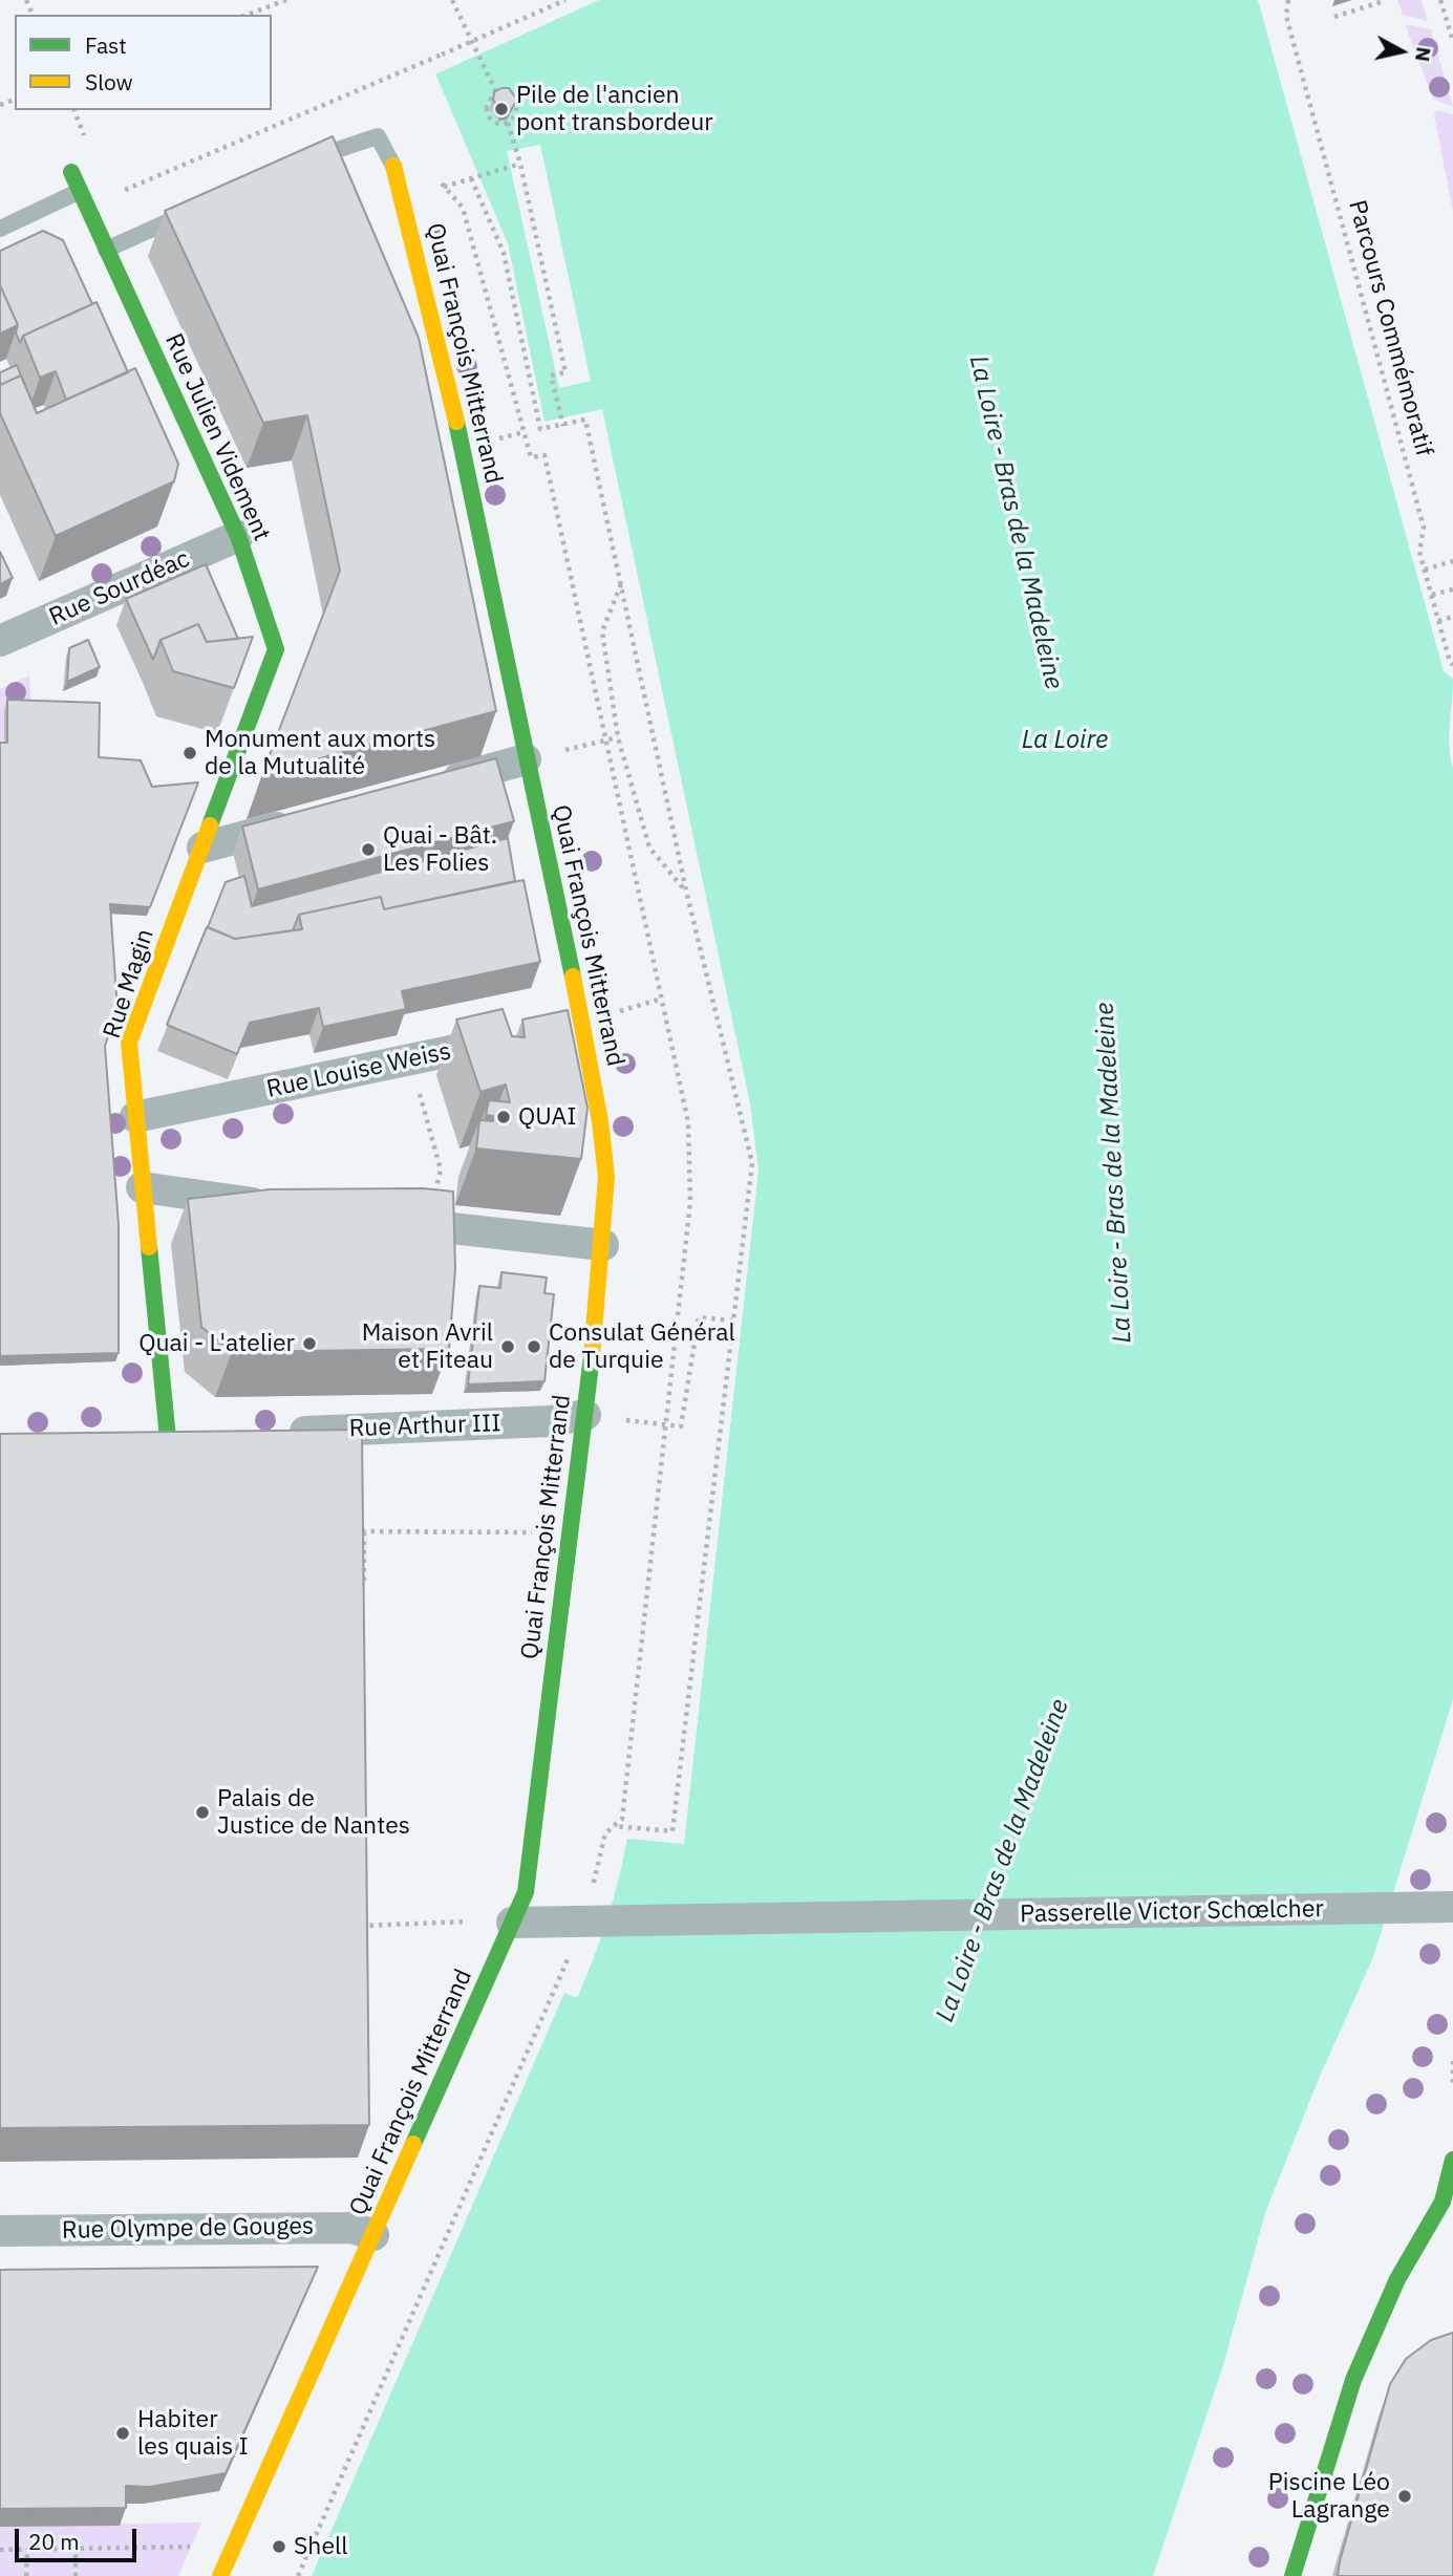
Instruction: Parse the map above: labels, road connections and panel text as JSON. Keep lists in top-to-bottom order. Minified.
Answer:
{"streets":{"street":["Quai François Mitterrand","Rue Julien Videment","Rue Sourdéac","Rue Magin","Rue Louise Weiss","Rue Arthur III","Passerelle Victor Schœlcher","Rue Olympe de Gouges"],"path":["Parcours Commémoratif"]},"crossings":[["Quai François Mitterrand","Rue Arthur III"],["Quai François Mitterrand","Passerelle Victor Schœlcher"],["Quai François Mitterrand","Rue Olympe de Gouges"],["Rue Julien Videment","Rue Sourdéac"],["Rue Julien Videment","Rue Magin"],["Rue Magin","Rue Louise Weiss"]],"water":["La Loire - Bras de la Madeleine","La Loire"],"places":["Pile de l'ancien pont transbordeur","Monument aux morts de la Mutualité","Quai - Bât. Les Folies","QUAI","Quai - L'atelier","Maison Avril et Fiteau","Consulat Général de Turquie","Palais de Justice de Nantes","Habiter les quais I","Piscine Léo Lagrange","Shell"],"legend":["Fast","Slow"],"scale_bar":"20 m","north":"right"}
